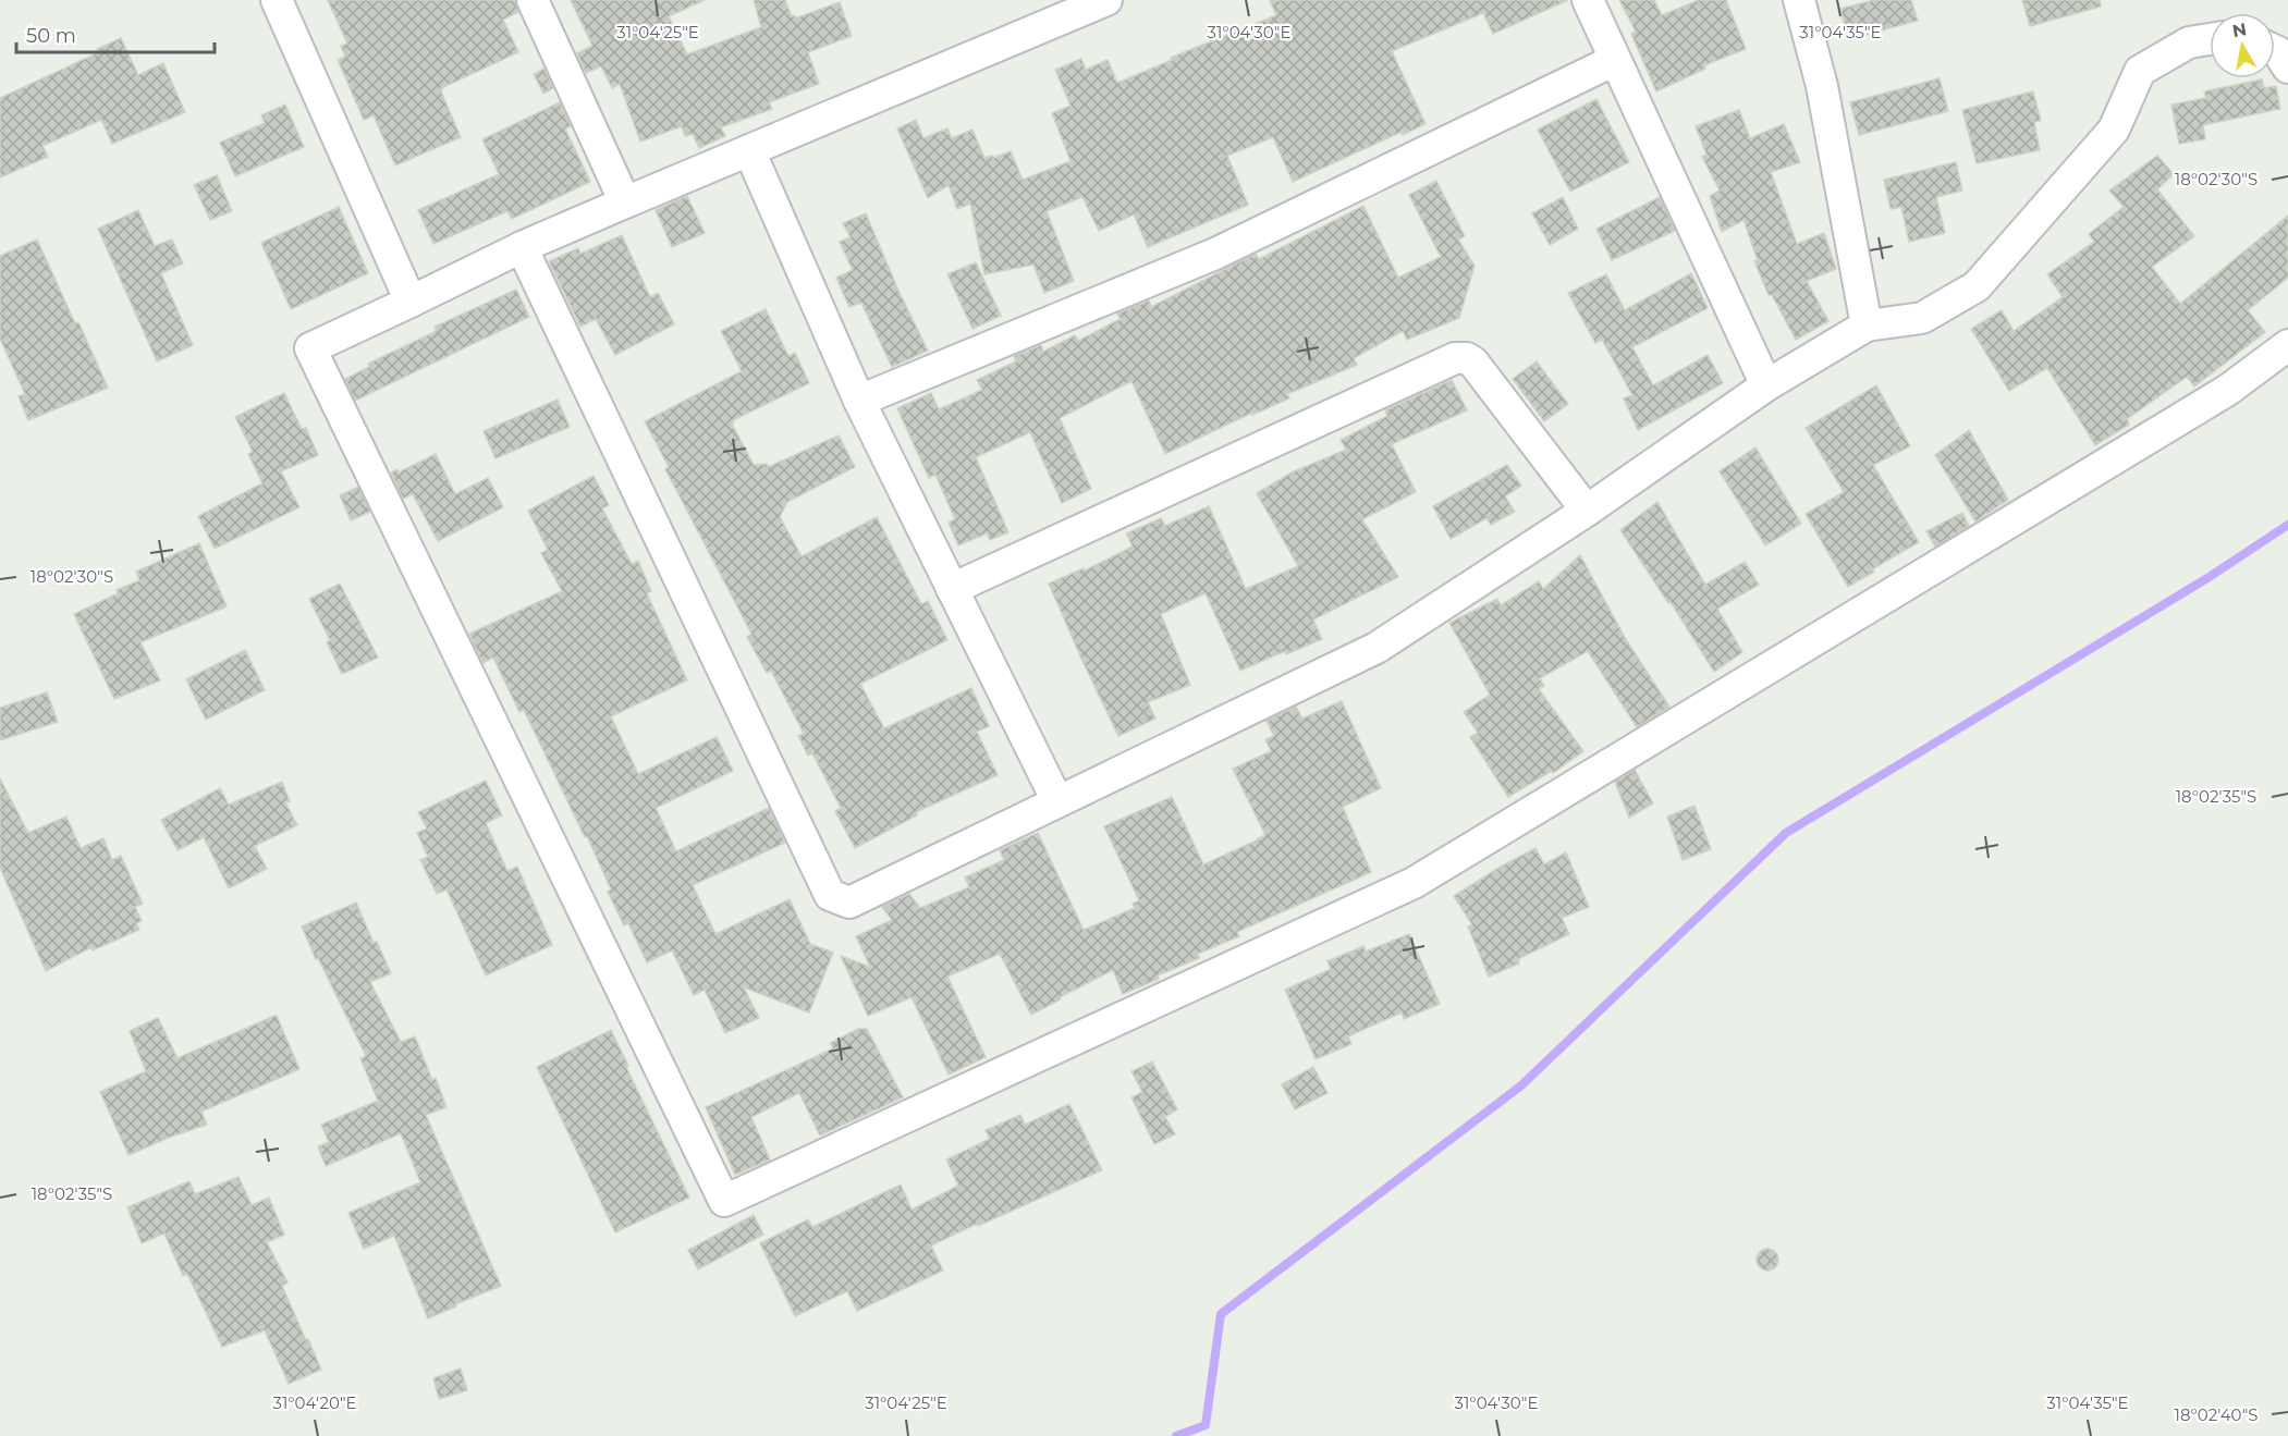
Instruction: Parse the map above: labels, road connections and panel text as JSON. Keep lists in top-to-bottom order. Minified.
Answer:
{"scale_bar":"50 m","north":"top","coordinates":["31°04'25\"E","31°04'30\"E","31°04'35\"E","18°02'30\"S","18°02'35\"S","31°04'20\"E","18°02'40\"S"]}
